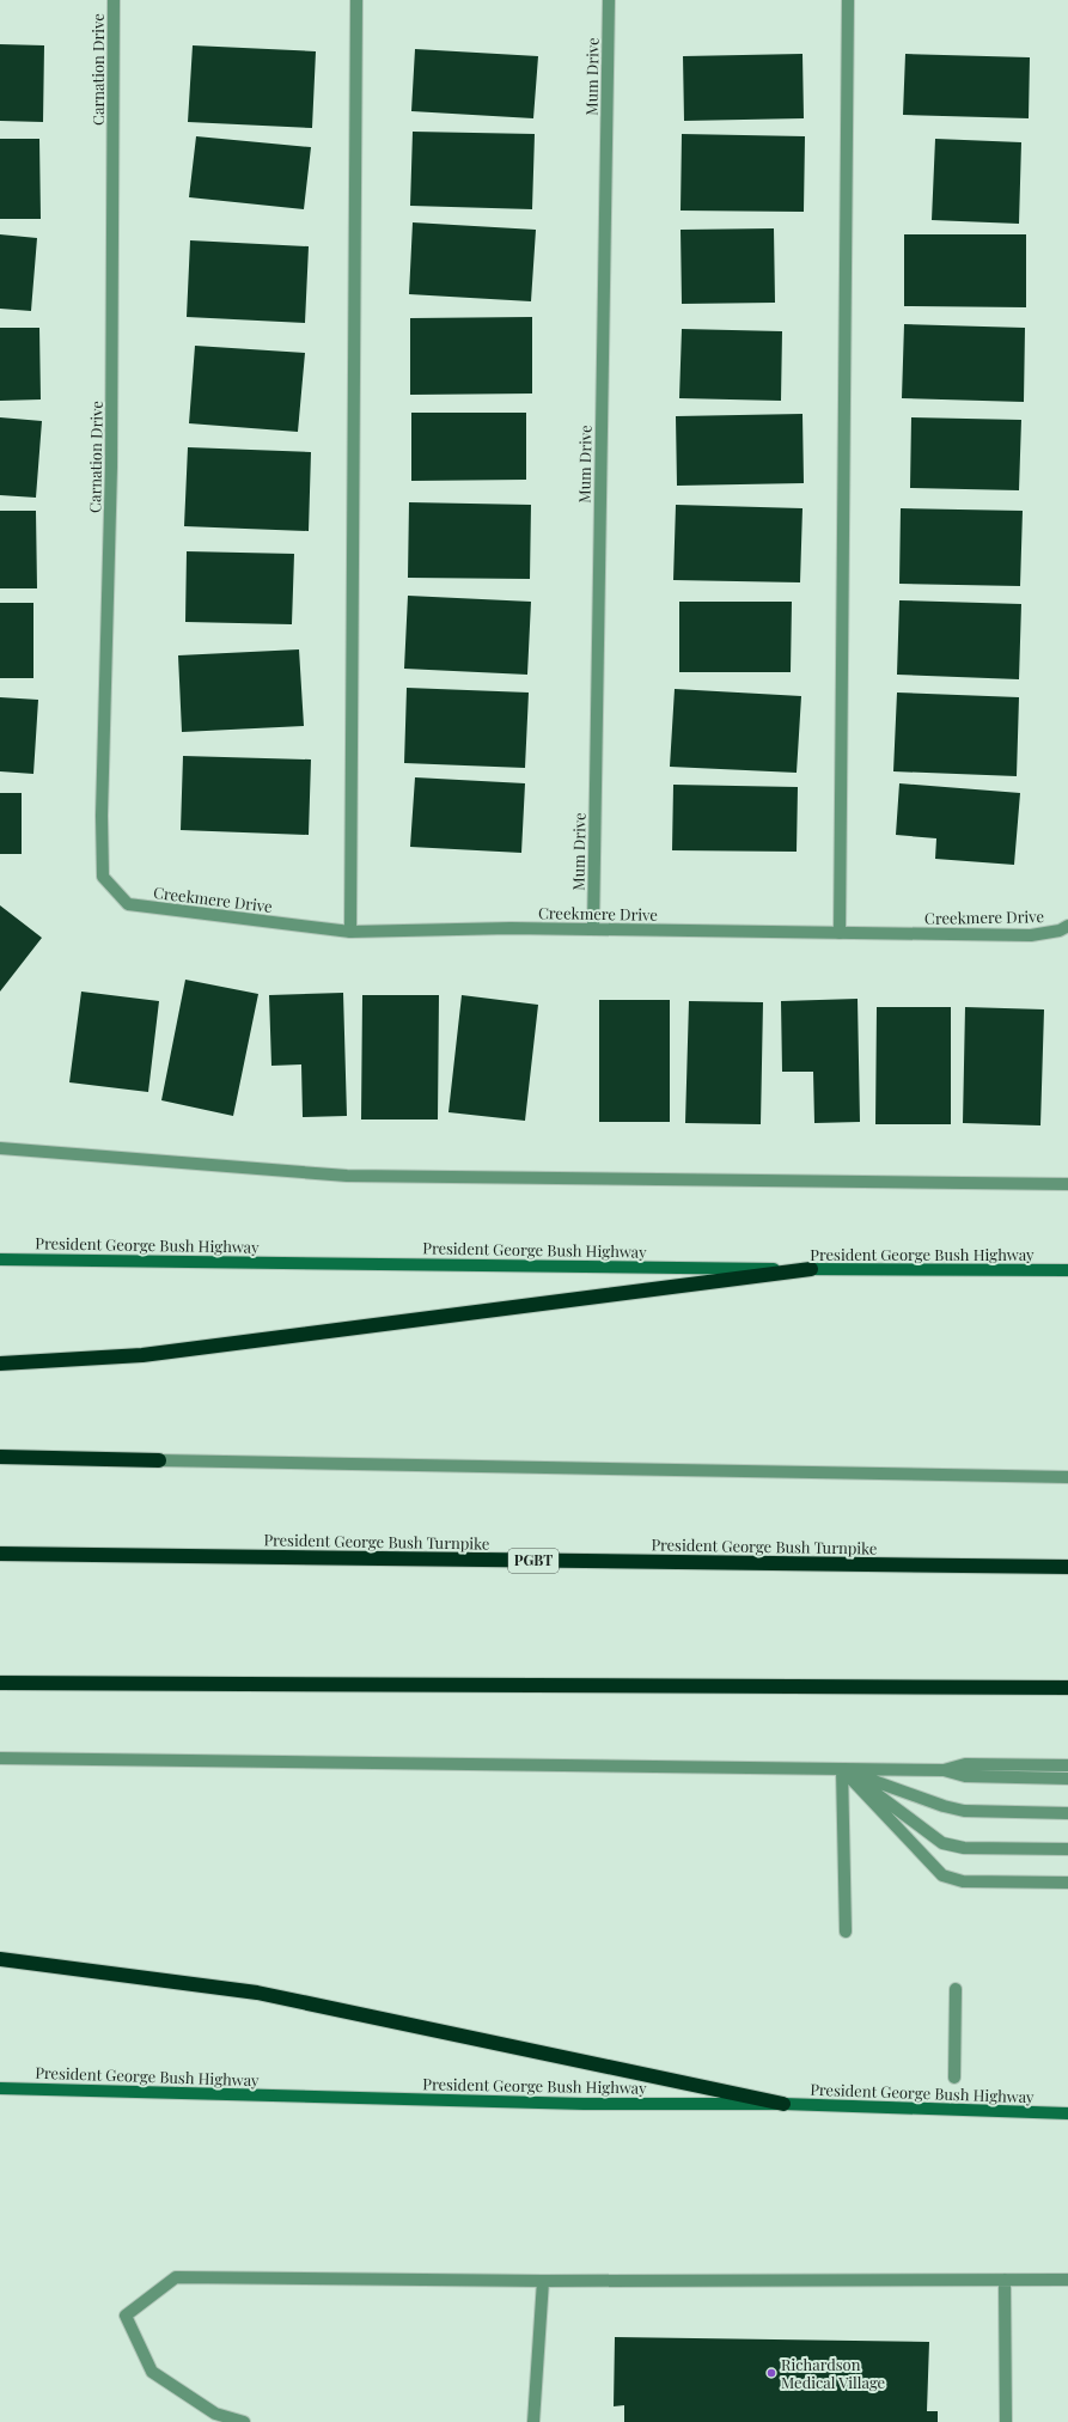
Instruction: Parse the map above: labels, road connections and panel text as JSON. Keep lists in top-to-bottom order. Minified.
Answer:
{"streets":{"highway":["President George Bush Turnpike","PGBT"],"main road":["President George Bush Highway"],"street":["Carnation Drive","Mum Drive","Creekmere Drive"]},"crossings":[["Carnation Drive","Creekmere Drive"],["Mum Drive","Creekmere Drive"]],"places":["Richardson Medical Village"]}
